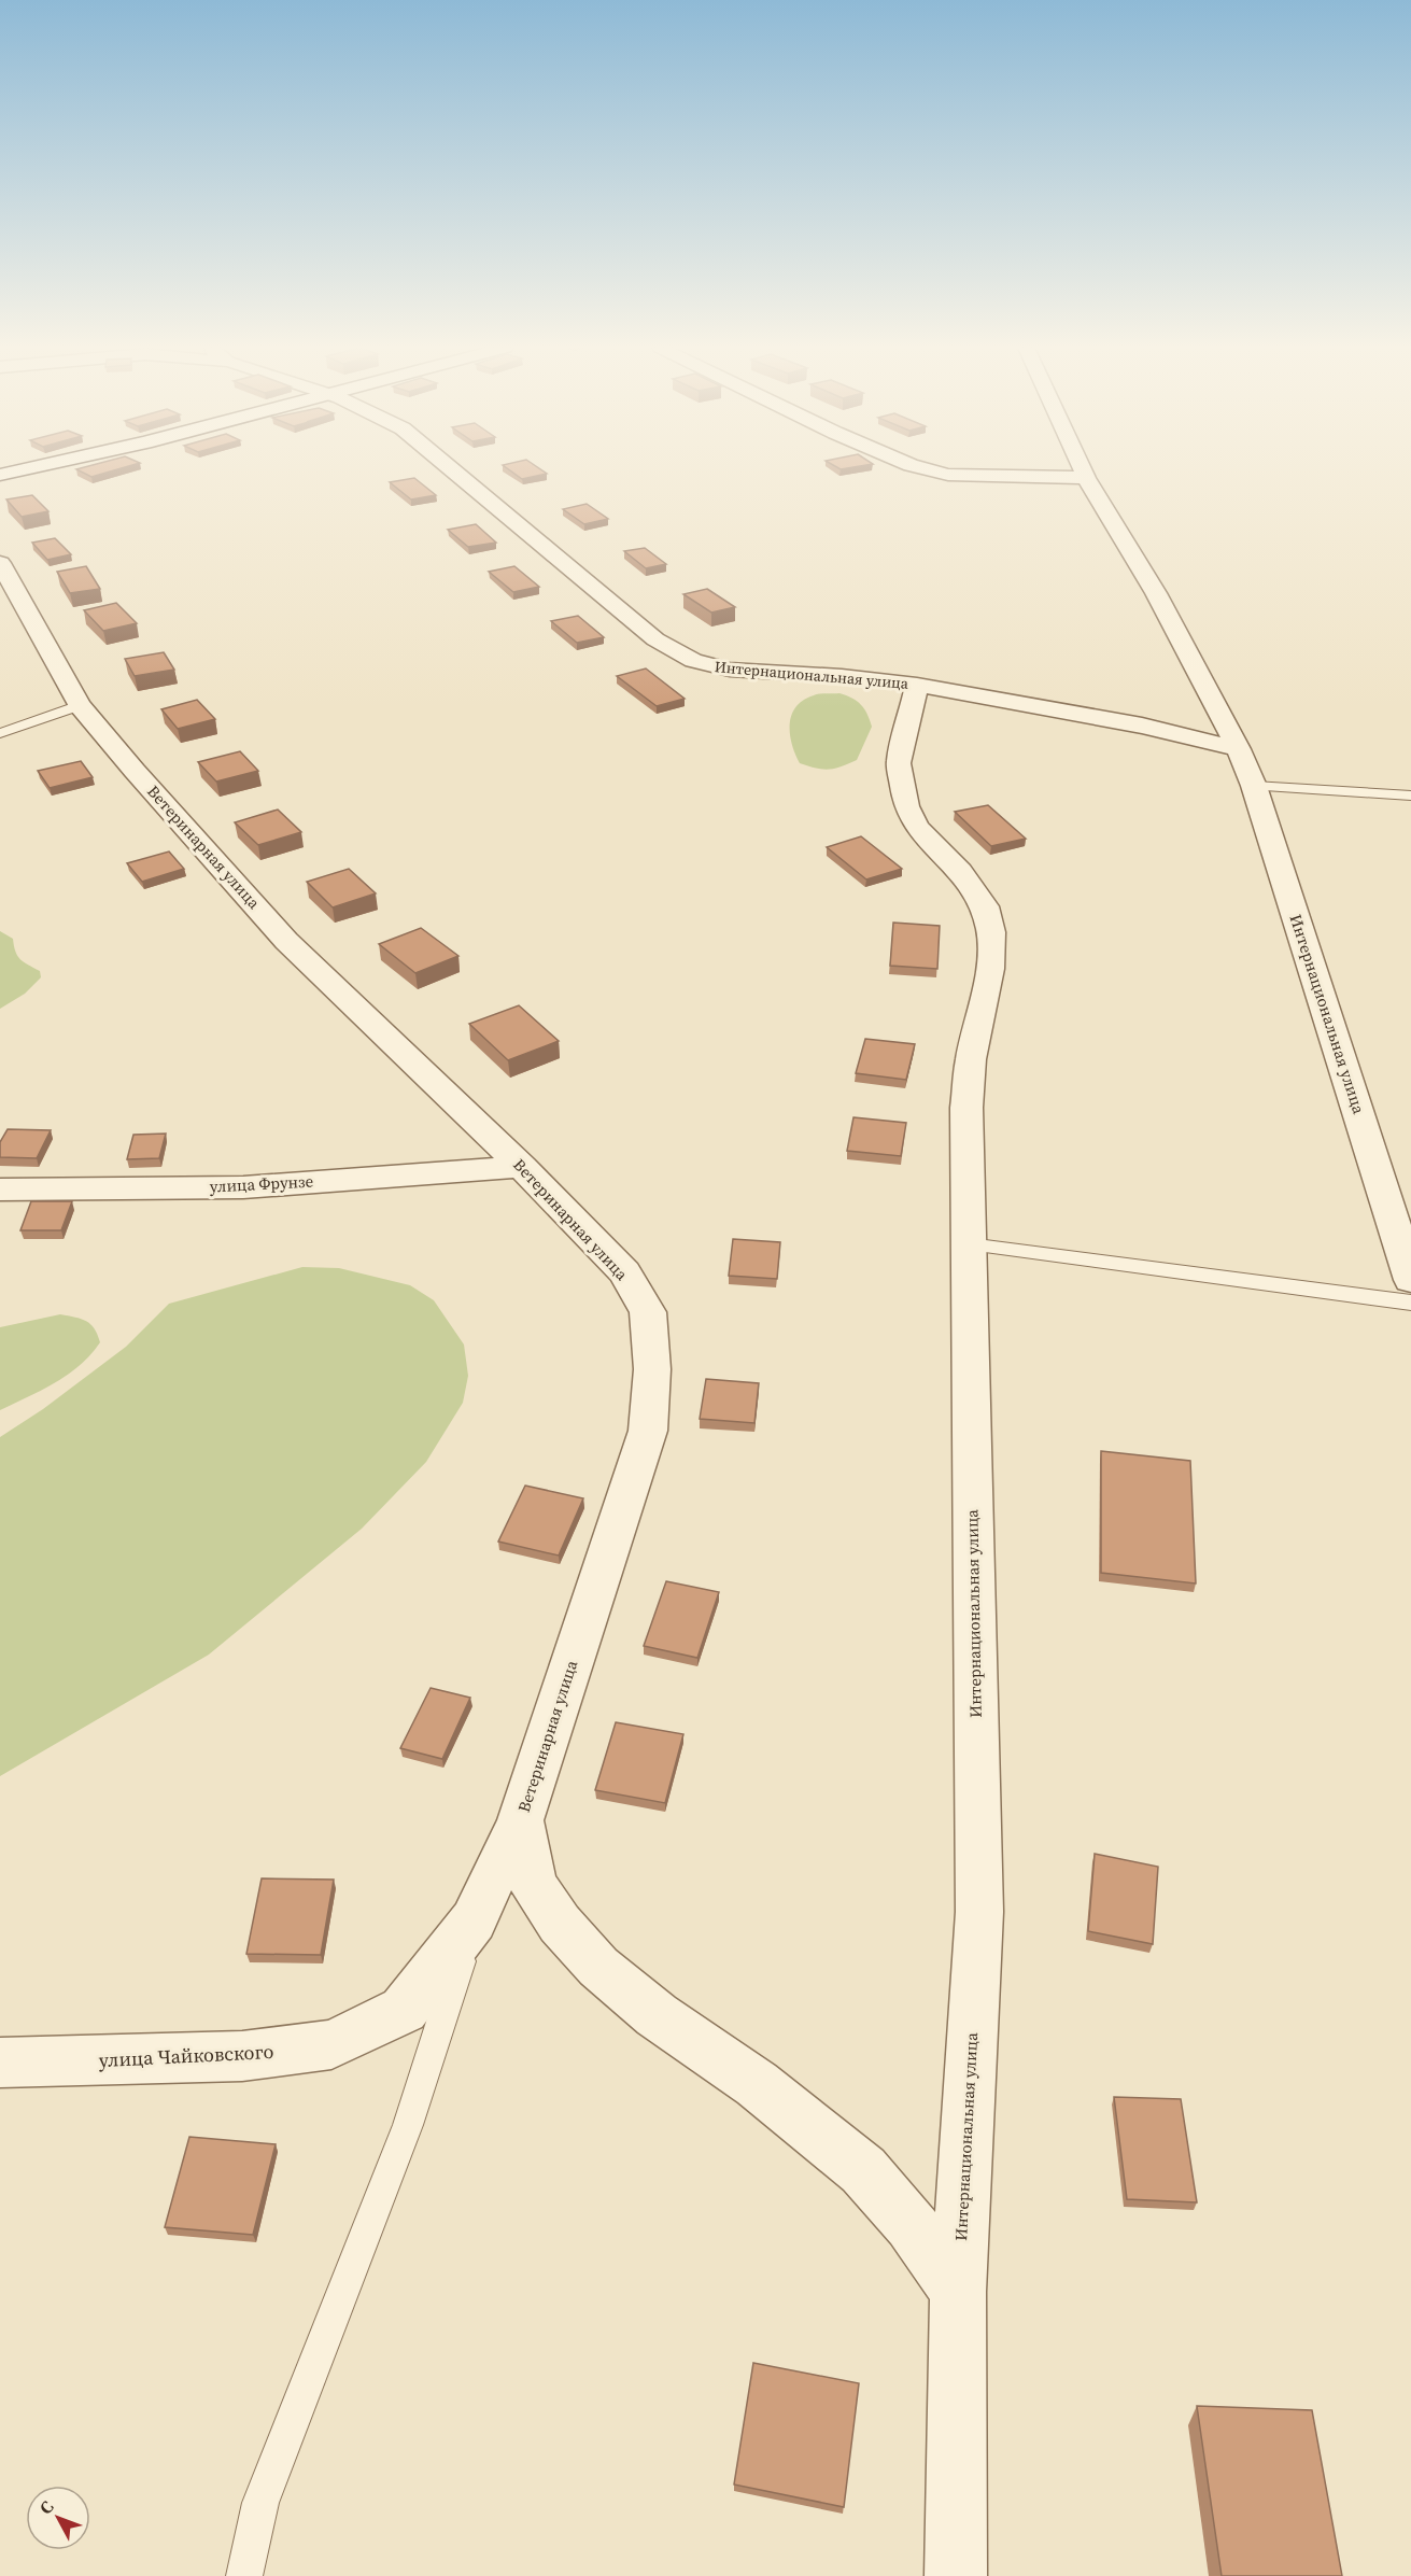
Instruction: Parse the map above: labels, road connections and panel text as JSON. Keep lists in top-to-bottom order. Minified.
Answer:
{"streets":{"street":["Интернациональная улица","Ветеринарная улица","улица Фрунзе","улица Чайковского"]},"crossings":[["Ветеринарная улица","улица Фрунзе"],["Ветеринарная улица","улица Чайковского"]],"north":"top left"}
